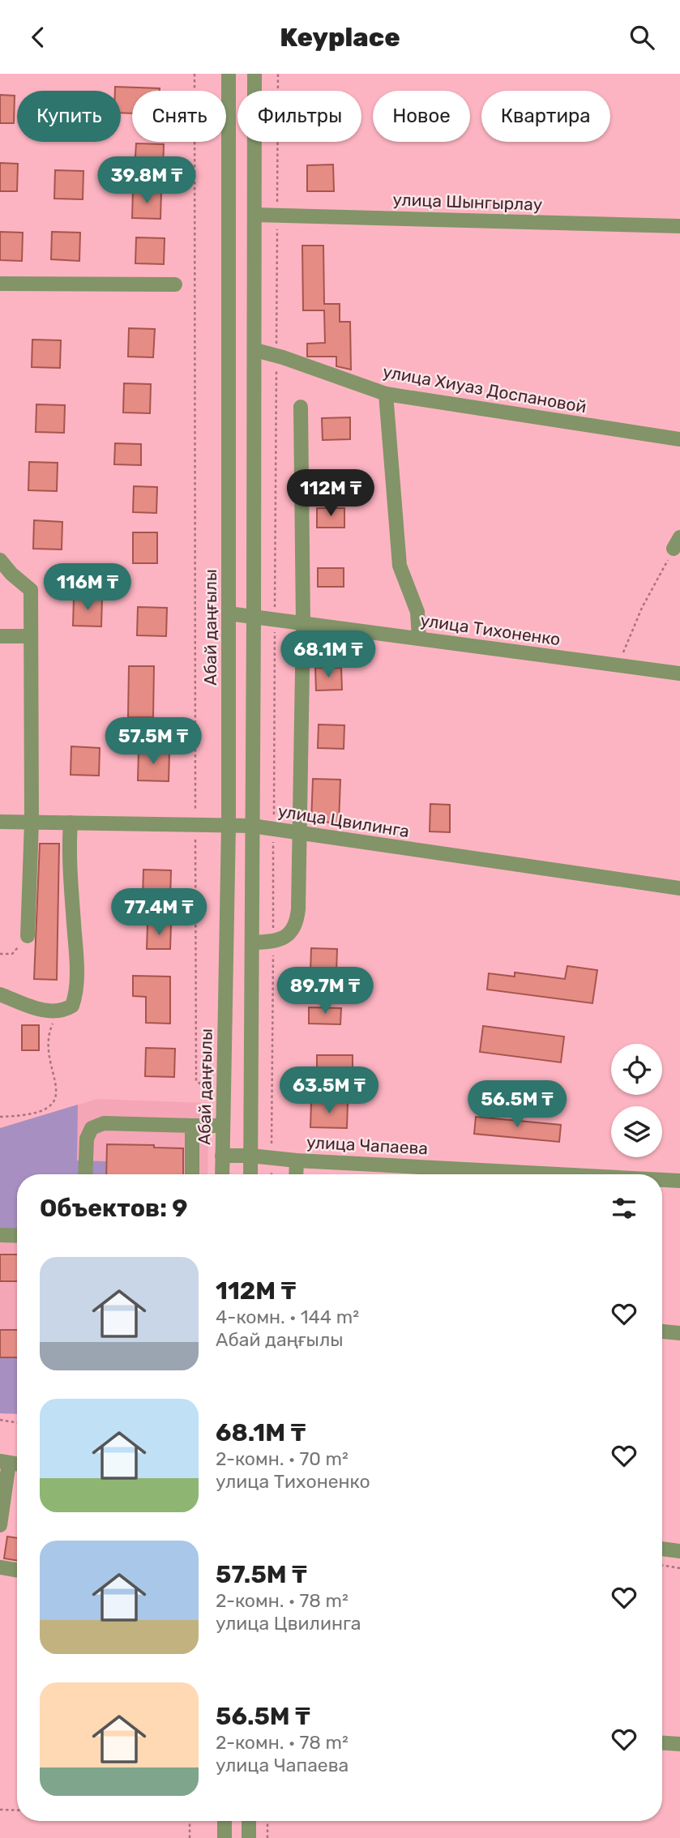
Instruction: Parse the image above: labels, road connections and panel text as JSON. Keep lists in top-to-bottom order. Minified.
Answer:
{"streets":{"street":["улица Шынгырлау","улица Хиуаз Доспановой","Абай даңғылы","улица Тихоненко","улица Цвилинга","улица Чапаева"]},"crossings":[["Абай даңғылы","улица Тихоненко"],["Абай даңғылы","улица Цвилинга"],["Абай даңғылы","улица Чапаева"]],"page":{"header":"Keyplace","chip":["Купить","Снять","Фильтры","Новое","Квартира"],"price":["39.8M ₸","112M ₸","116M ₸","68.1M ₸","57.5M ₸","77.4M ₸","89.7M ₸","63.5M ₸","56.5M ₸"],"heading":"Объектов: 9","list":[{"name":"112M ₸","note":"4-комн. · 144 m² · Абай даңғылы"},{"name":"68.1M ₸","note":"2-комн. · 70 m² · улица Тихоненко"},{"name":"57.5M ₸","note":"2-комн. · 78 m² · улица Цвилинга"},{"name":"56.5M ₸","note":"2-комн. · 78 m² · улица Чапаева"}]}}
